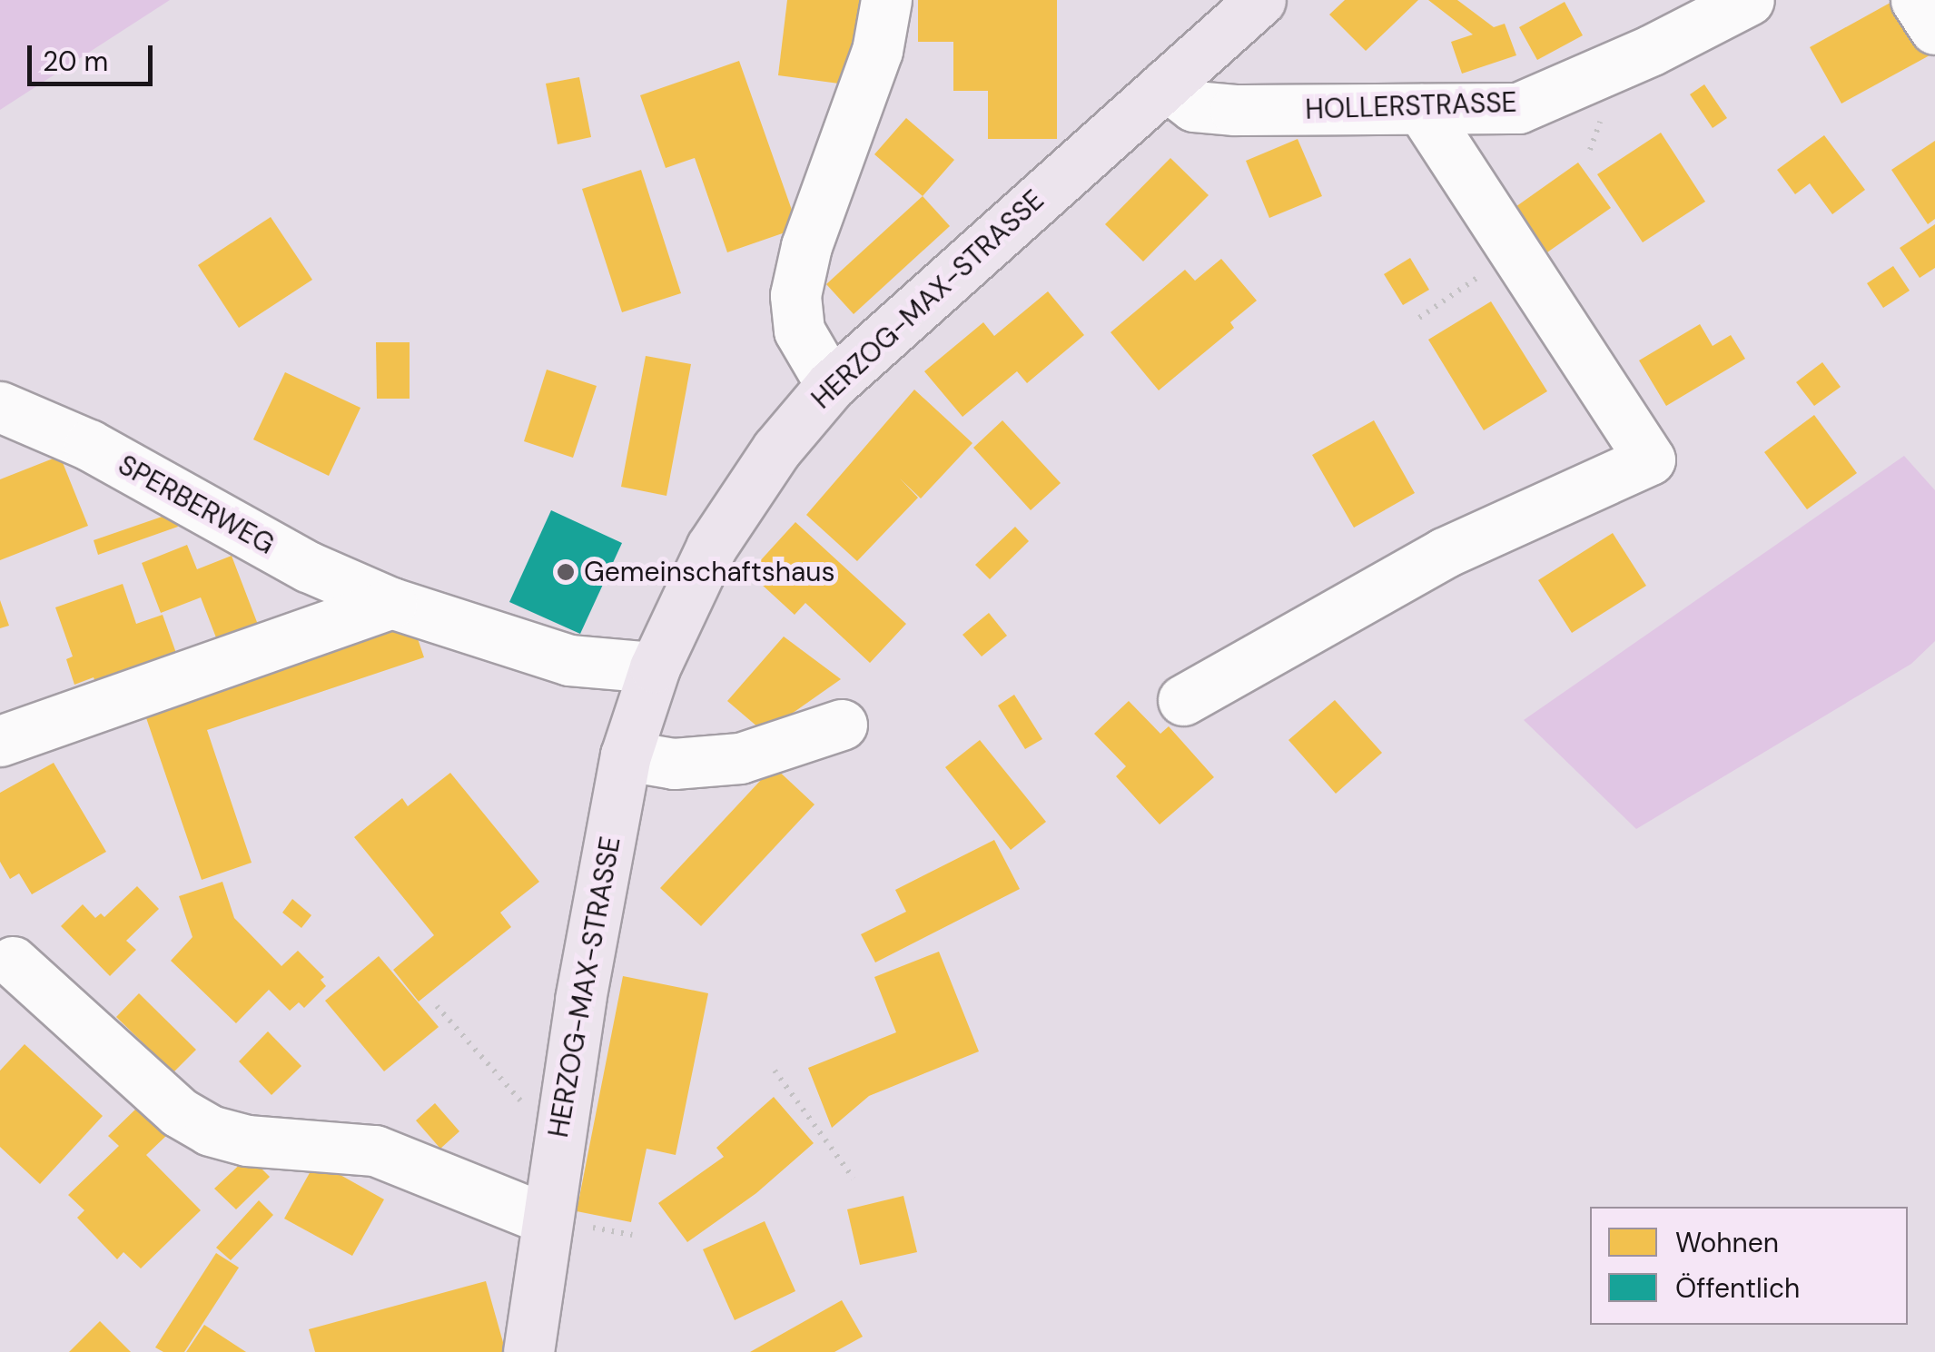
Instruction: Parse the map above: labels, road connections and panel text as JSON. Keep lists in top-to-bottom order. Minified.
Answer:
{"streets":{"main road":["HERZOG-MAX-STRASSE"],"street":["HOLLERSTRASSE","SPERBERWEG"]},"crossings":[["HOLLERSTRASSE","HERZOG-MAX-STRASSE"],["HERZOG-MAX-STRASSE","SPERBERWEG"]],"places":["Gemeinschaftshaus"],"legend":["Wohnen","Öffentlich"],"scale_bar":"20 m"}
